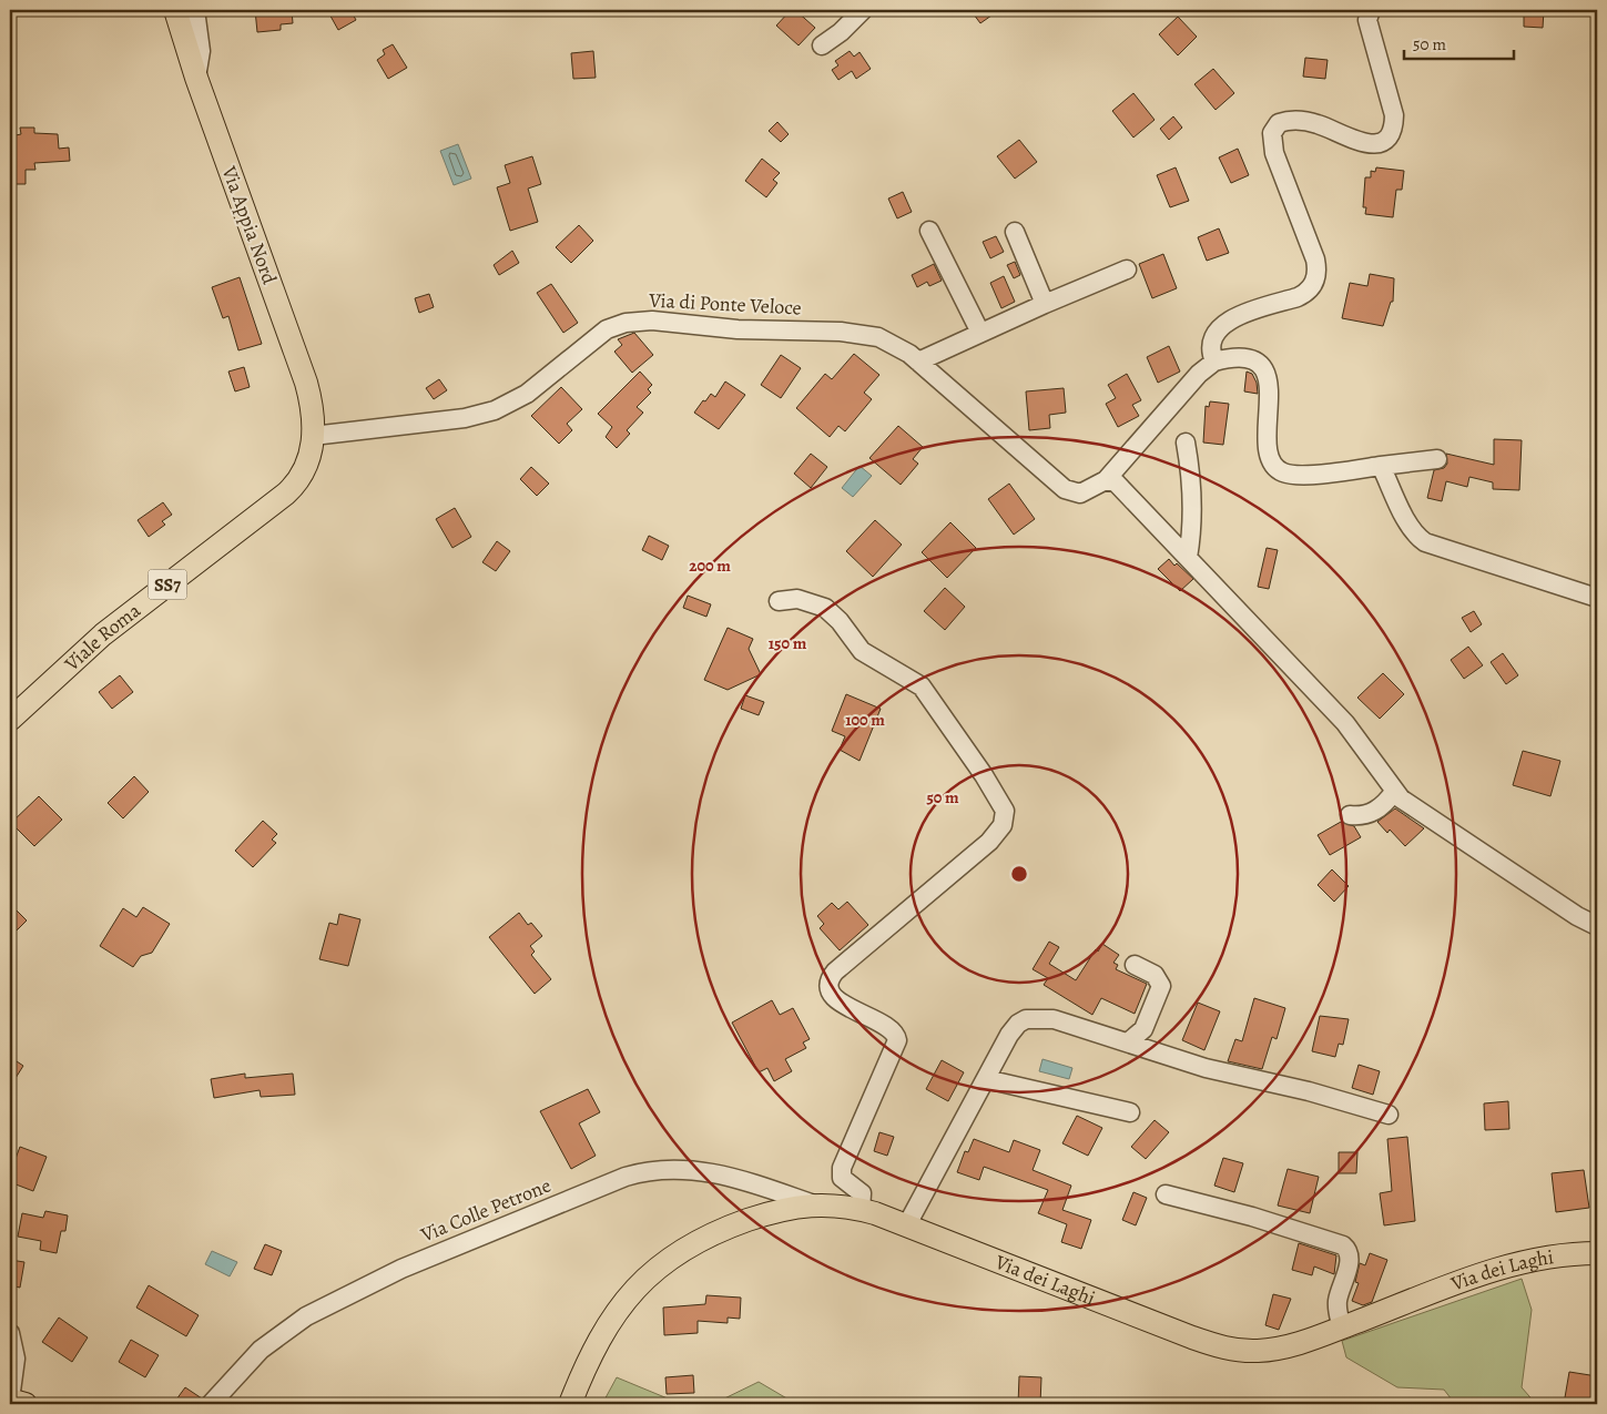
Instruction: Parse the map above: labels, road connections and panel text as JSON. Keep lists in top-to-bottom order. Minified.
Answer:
{"streets":{"main road":["Via Appia Nord","SS7","Viale Roma","Via dei Laghi"],"street":["Via di Ponte Veloce","Via Colle Petrone"]},"crossings":[["Via Appia Nord","Via di Ponte Veloce"],["Via Appia Nord","Viale Roma"],["Via di Ponte Veloce","Viale Roma"],["Via Colle Petrone","Via dei Laghi"]],"scale_bar":"50 m","rings":["200 m","150 m","100 m","50 m"]}
